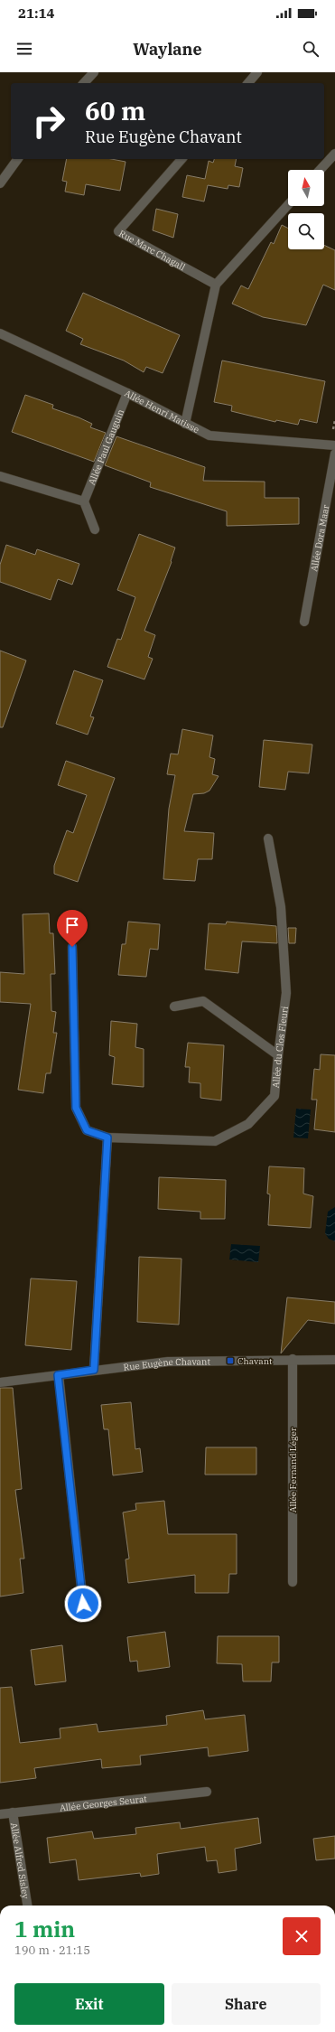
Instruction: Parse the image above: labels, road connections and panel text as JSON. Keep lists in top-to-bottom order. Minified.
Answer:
{"streets":{"street":["Rue Marc Chagall","Allée Henri Matisse","Allée Paul Gauguin","Allée Dora Maar","Allée du Clos Fleuri","Rue Eugène Chavant","Allée Fernand Léger","Allée Georges Seurat","Allée Alfred Sisley"]},"crossings":[["Allée Henri Matisse","Allée Paul Gauguin"],["Rue Eugène Chavant","Allée Fernand Léger"],["Allée Georges Seurat","Allée Alfred Sisley"]],"places":{"transit":["Chavant"]},"north":"top","page":{"status":"21:14","header":"Waylane","turn":["60 m","Rue Eugène Chavant"],"heading":["1 min","190 m · 21:15"],"buttons":["Exit","Share"]}}
